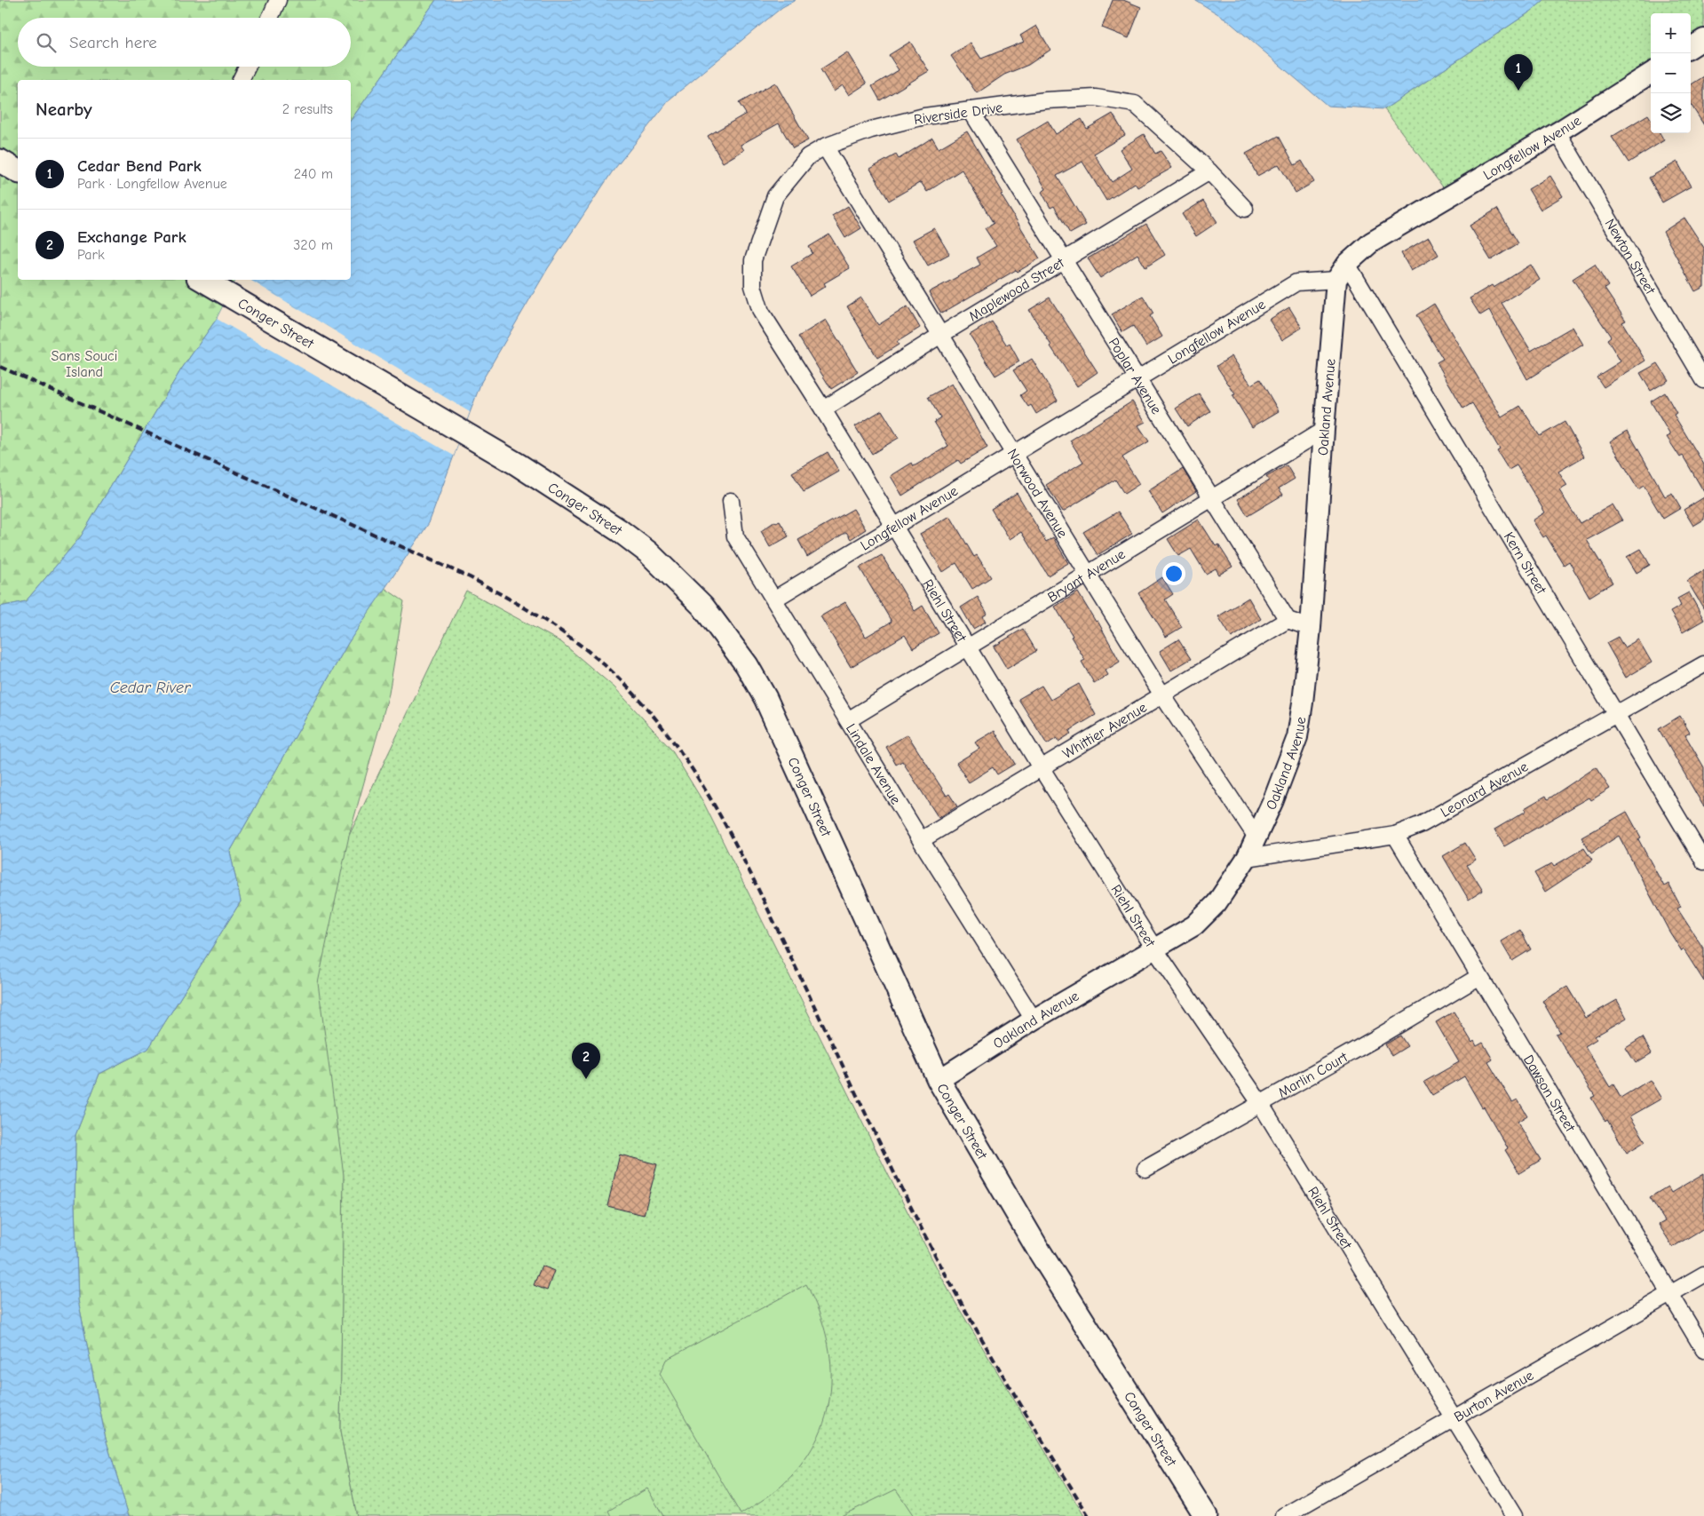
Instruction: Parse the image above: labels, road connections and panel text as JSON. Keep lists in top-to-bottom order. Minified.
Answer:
{"streets":{"main road":["Conger Street"],"street":["Riverside Drive","Longfellow Avenue","Newton Street","Maplewood Street","Poplar Avenue","Oakland Avenue","Norwood Avenue","Kern Street","Bryant Avenue","Riehl Street","Whittier Avenue","Lindale Avenue","Leonard Avenue","Marlin Court","Dawson Street","Burton Avenue"]},"crossings":[["Riverside Drive","Maplewood Street"],["Riverside Drive","Poplar Avenue"],["Riverside Drive","Norwood Avenue"],["Riverside Drive","Riehl Street"],["Longfellow Avenue","Newton Street"],["Longfellow Avenue","Poplar Avenue"],["Longfellow Avenue","Oakland Avenue"],["Longfellow Avenue","Norwood Avenue"],["Longfellow Avenue","Kern Street"],["Longfellow Avenue","Riehl Street"],["Longfellow Avenue","Lindale Avenue"],["Maplewood Street","Poplar Avenue"],["Maplewood Street","Norwood Avenue"],["Maplewood Street","Riehl Street"],["Conger Street","Oakland Avenue"],["Poplar Avenue","Bryant Avenue"],["Poplar Avenue","Whittier Avenue"],["Oakland Avenue","Norwood Avenue"],["Oakland Avenue","Kern Street"],["Oakland Avenue","Bryant Avenue"],["Oakland Avenue","Riehl Street"],["Oakland Avenue","Lindale Avenue"],["Oakland Avenue","Leonard Avenue"],["Norwood Avenue","Bryant Avenue"],["Norwood Avenue","Whittier Avenue"],["Kern Street","Leonard Avenue"],["Bryant Avenue","Riehl Street"],["Bryant Avenue","Lindale Avenue"],["Riehl Street","Whittier Avenue"],["Riehl Street","Marlin Court"],["Riehl Street","Burton Avenue"],["Whittier Avenue","Lindale Avenue"],["Leonard Avenue","Dawson Street"],["Marlin Court","Dawson Street"],["Dawson Street","Burton Avenue"]],"water":["Cedar River"],"parks":["Sans Souci Island"],"page":{"map_buttons":["+","−"],"search":"Search here","pins":["1","2"],"heading":["Nearby","2 results"],"list":[{"mark":"1","name":"Cedar Bend Park","note":"Park · Longfellow Avenue","value":"240 m"},{"mark":"2","name":"Exchange Park","note":"Park","value":"320 m"}]}}
